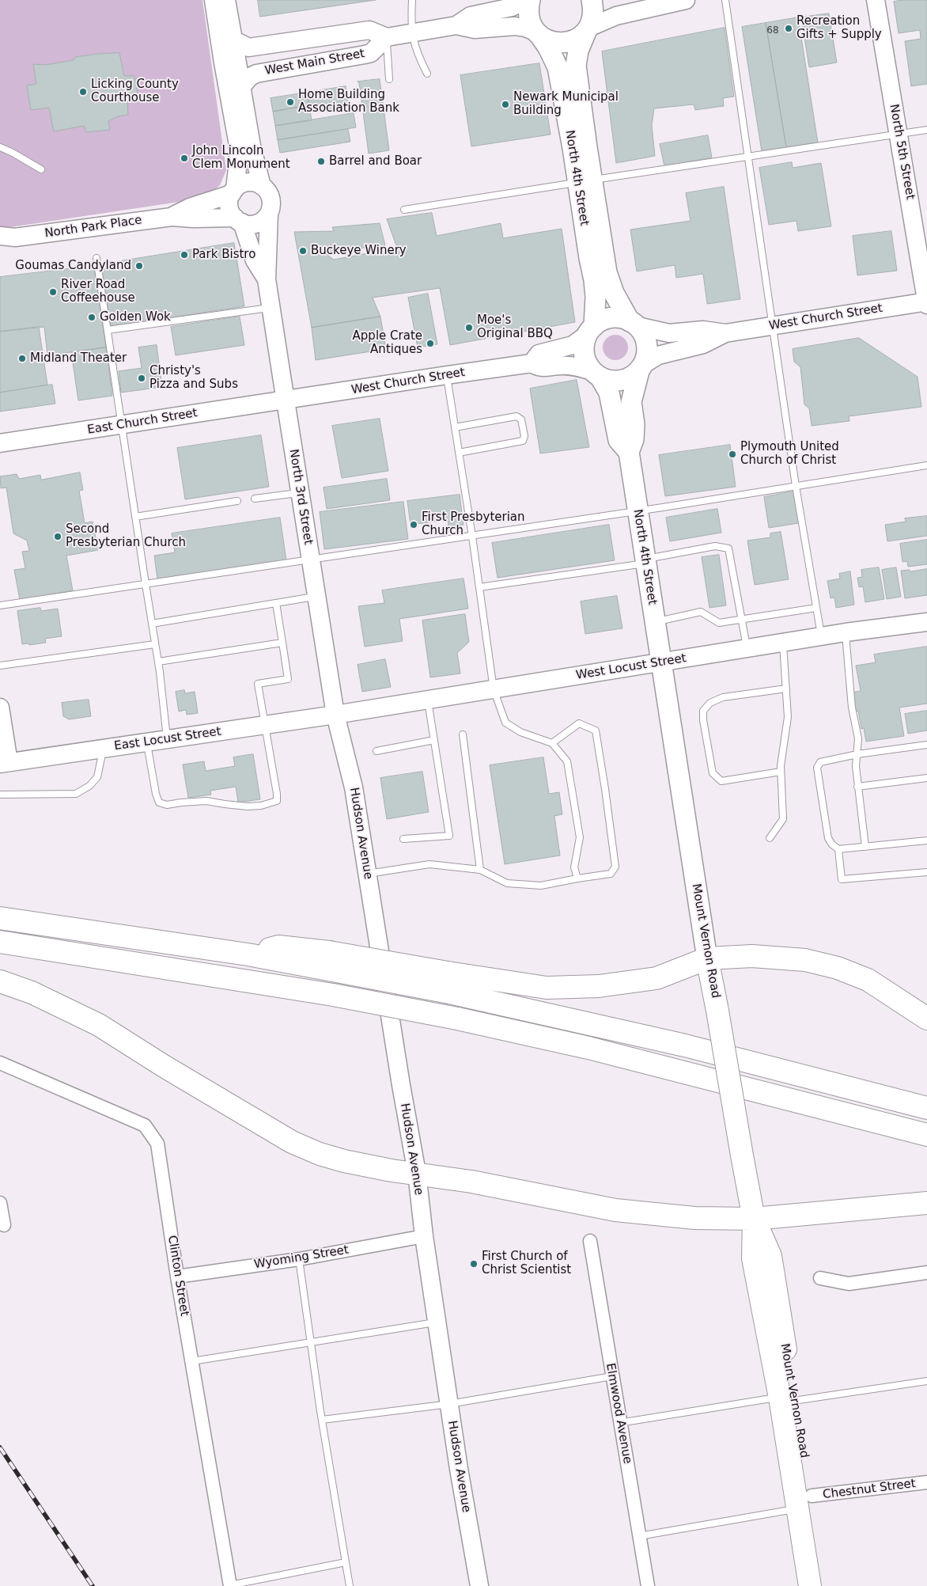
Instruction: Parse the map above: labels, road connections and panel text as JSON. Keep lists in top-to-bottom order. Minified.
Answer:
{"streets":{"highway":["Mount Vernon Road"],"main road":["North 4th Street"],"street":["West Main Street","North 5th Street","North Park Place","West Church Street","East Church Street","North 3rd Street","West Locust Street","East Locust Street","Hudson Avenue","Wyoming Street","Clinton Street","Elmwood Avenue","Chestnut Street"]},"crossings":[["North 5th Street","West Church Street"],["North 4th Street","West Church Street"],["North 4th Street","West Locust Street"],["North 4th Street","Mount Vernon Road"],["North Park Place","North 3rd Street"],["West Church Street","East Church Street"],["West Church Street","North 3rd Street"],["East Church Street","North 3rd Street"],["North 3rd Street","West Locust Street"],["North 3rd Street","East Locust Street"],["North 3rd Street","Hudson Avenue"],["West Locust Street","East Locust Street"],["West Locust Street","Hudson Avenue"],["West Locust Street","Mount Vernon Road"],["East Locust Street","Hudson Avenue"],["Hudson Avenue","Wyoming Street"],["Mount Vernon Road","Chestnut Street"],["Wyoming Street","Clinton Street"]],"places":["Recreation Gifts + Supply","Licking County Courthouse","Home Building Association Bank","Newark Municipal Building","John Lincoln Clem Monument","Barrel and Boar","Buckeye Winery","Park Bistro","Goumas Candyland","River Road Coffeehouse","Golden Wok","Moe's Original BBQ","Apple Crate Antiques","Midland Theater","Christy's Pizza and Subs","Plymouth United Church of Christ","First Presbyterian Church","Second Presbyterian Church","First Church of Christ Scientist"],"house_numbers":["68"]}
